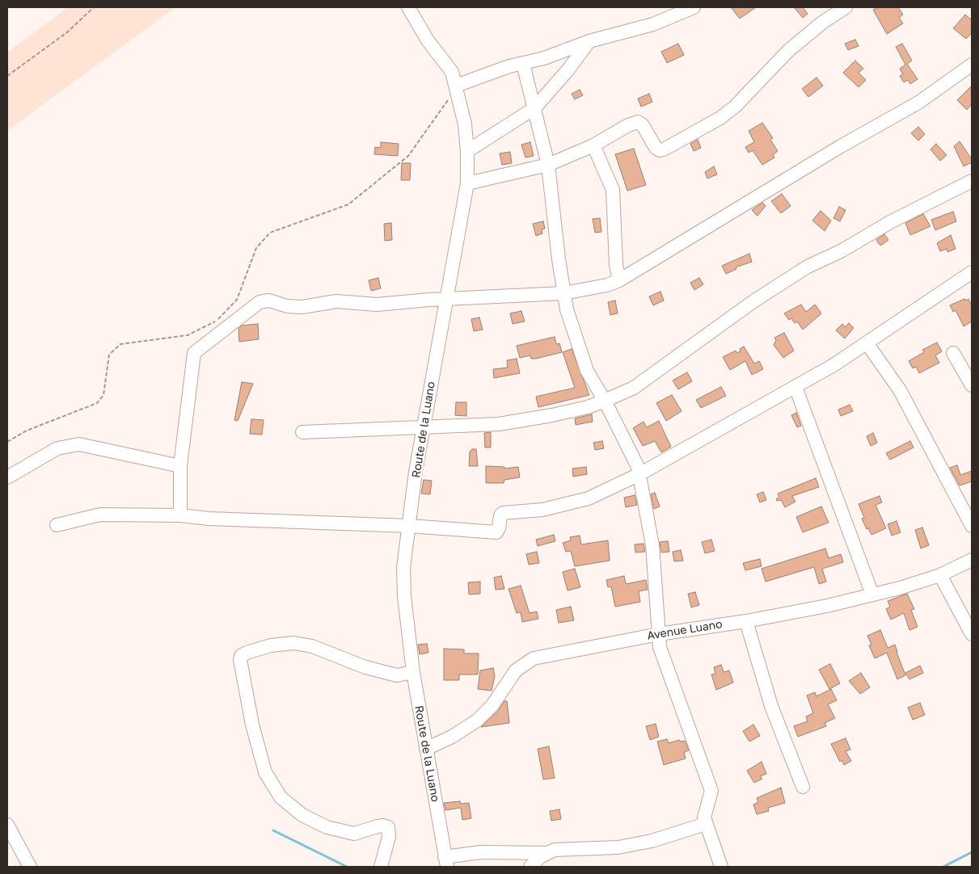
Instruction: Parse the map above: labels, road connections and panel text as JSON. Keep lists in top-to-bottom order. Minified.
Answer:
{"streets":{"street":["Route de la Luano","Avenue Luano"]},"crossings":[["Route de la Luano","Avenue Luano"]]}
